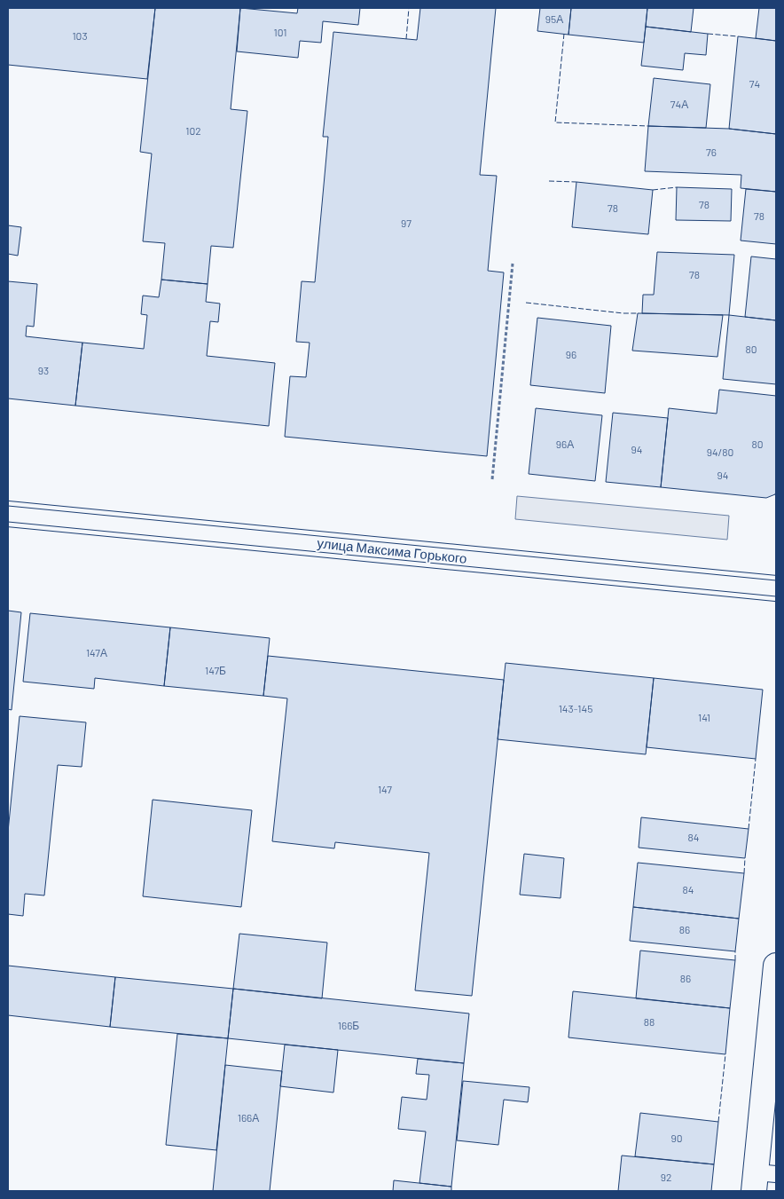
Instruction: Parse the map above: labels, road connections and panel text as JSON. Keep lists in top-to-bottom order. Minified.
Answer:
{"streets":{"main road":["улица Максима Горького"]},"house_numbers":["95А","101","103","74","74А","102","76","78","78","78","97","78","80","96","93","96А","80","94","94/80","94","147А","147Б","143-145","141","147","84","84","86","86","88","166Б","166А","90","92"]}
